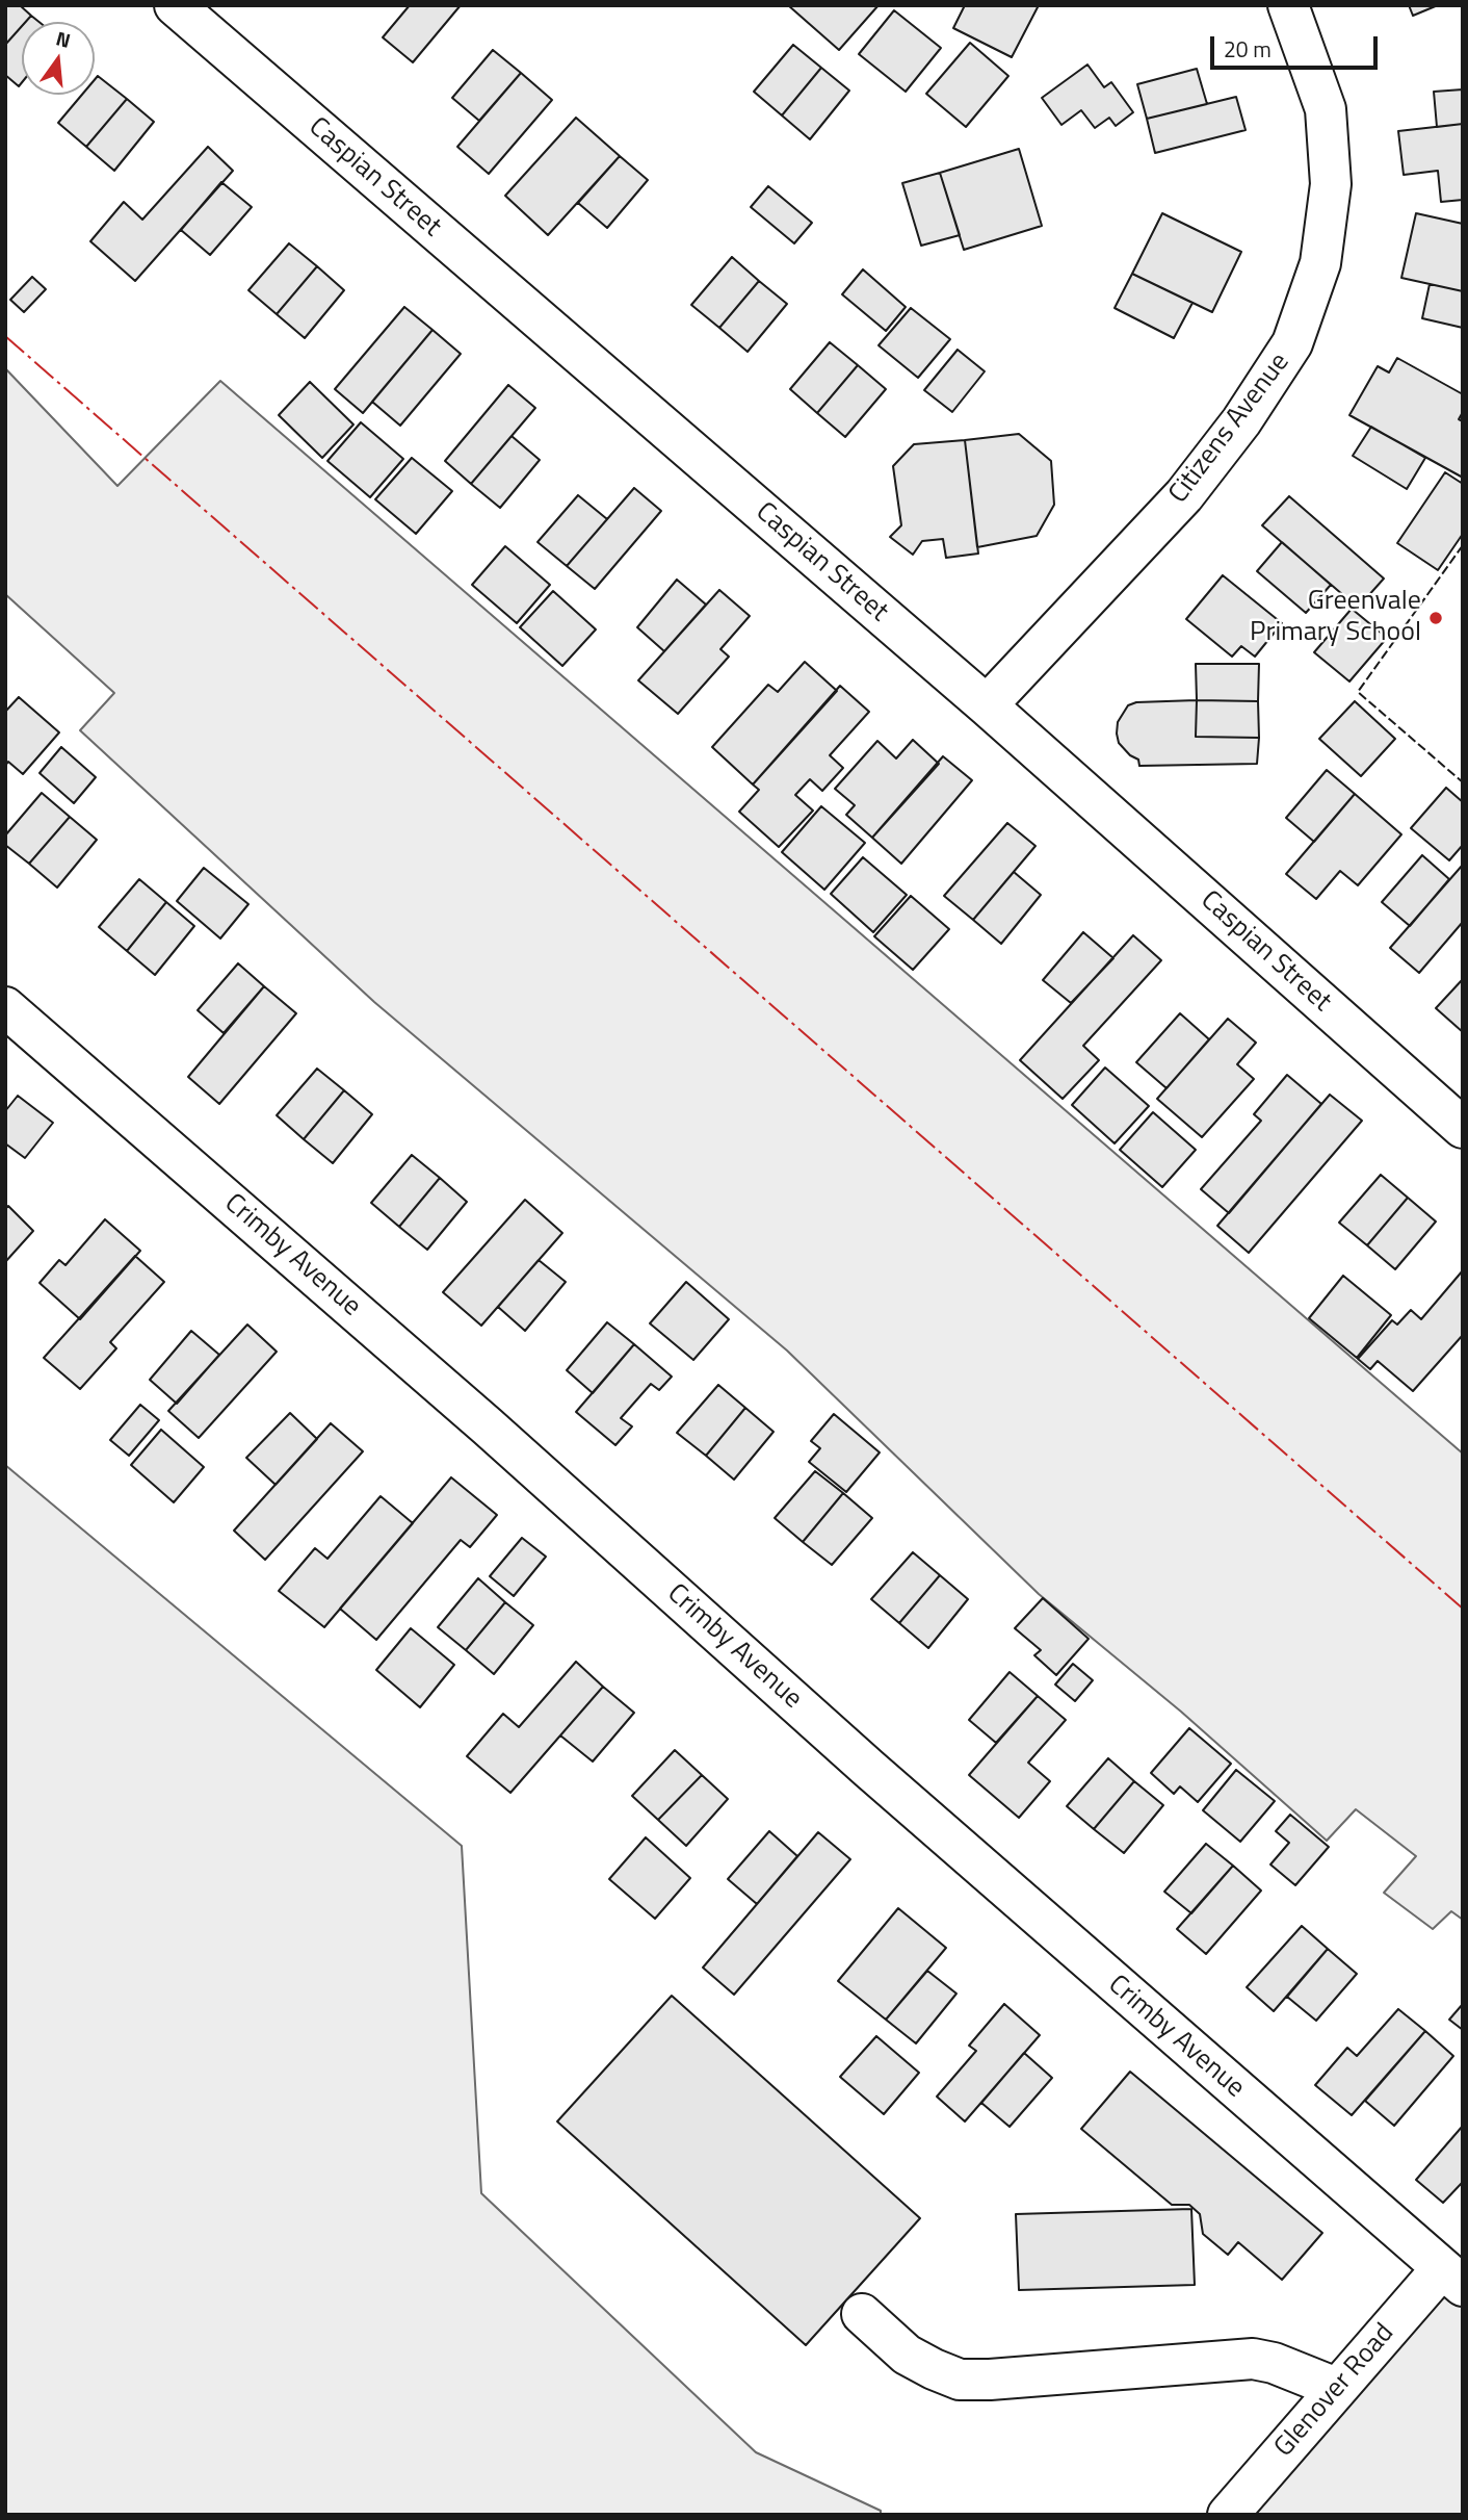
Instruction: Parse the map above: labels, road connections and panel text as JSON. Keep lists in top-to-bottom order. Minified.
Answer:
{"streets":{"street":["Caspian Street","Citizens Avenue","Crimby Avenue","Glenover Road"]},"crossings":[["Caspian Street","Citizens Avenue"],["Crimby Avenue","Glenover Road"]],"places":["Greenvale Primary School"],"scale_bar":"20 m","north":"top"}
